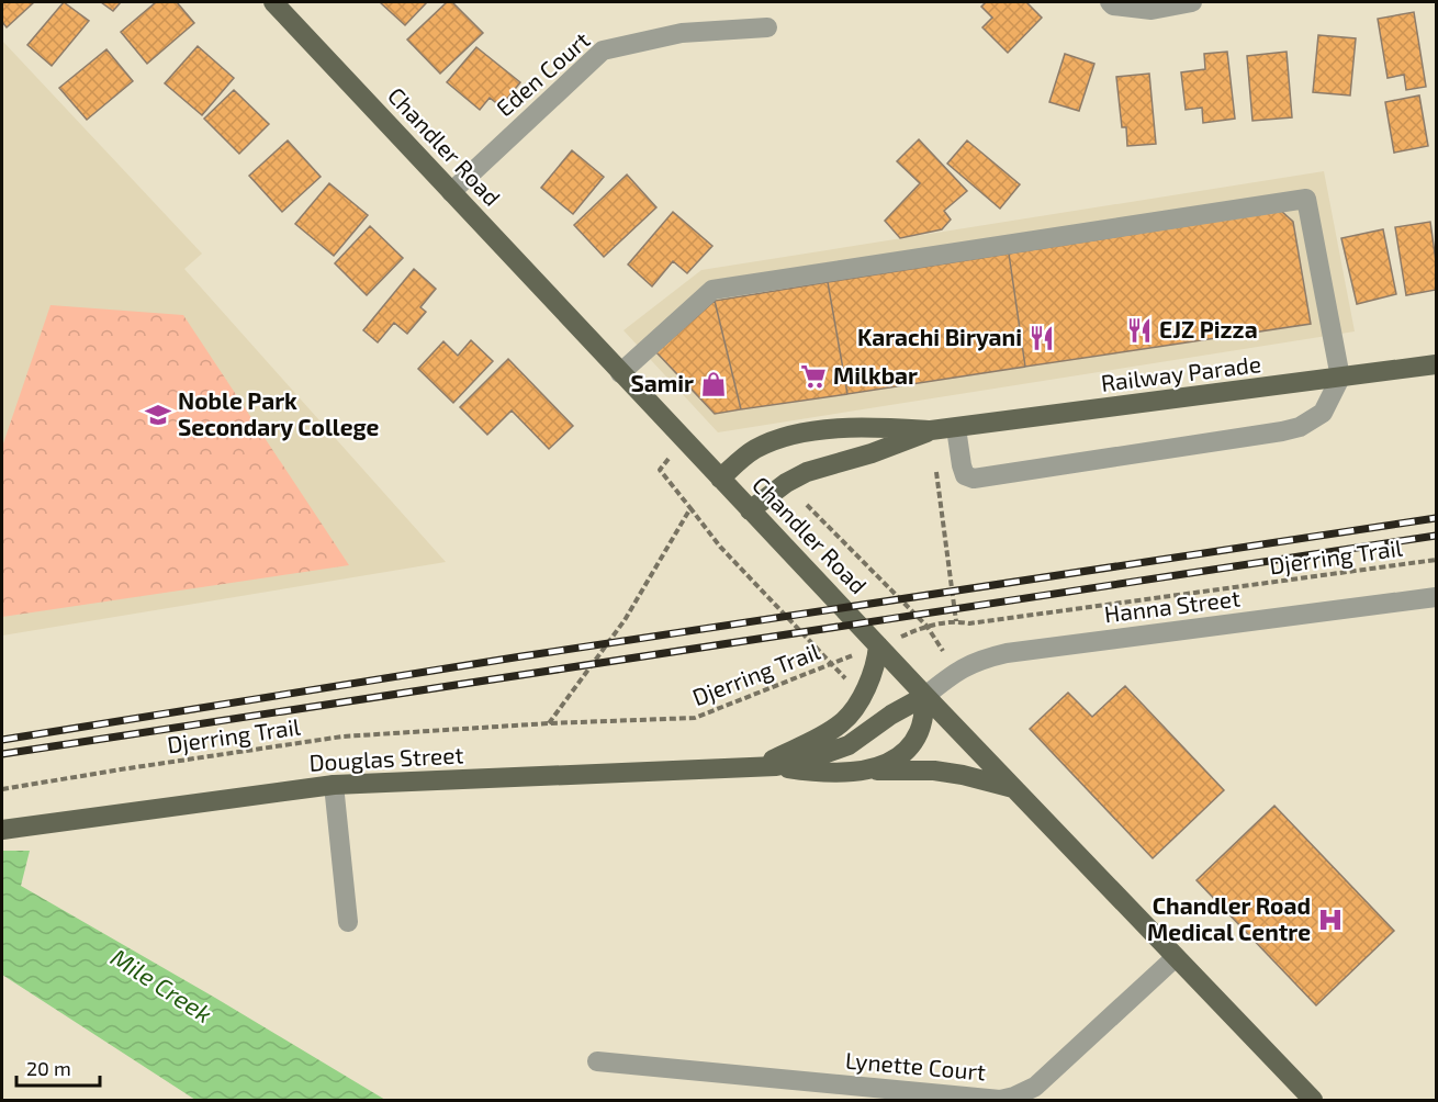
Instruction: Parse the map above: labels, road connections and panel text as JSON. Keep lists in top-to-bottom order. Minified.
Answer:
{"streets":{"main road":["Chandler Road","Railway Parade","Douglas Street"],"street":["Eden Court","Hanna Street","Lynette Court"],"path":["Djerring Trail"]},"crossings":[["Eden Court","Chandler Road"],["Chandler Road","Railway Parade"],["Chandler Road","Djerring Trail"],["Chandler Road","Hanna Street"],["Chandler Road","Douglas Street"],["Chandler Road","Lynette Court"],["Hanna Street","Douglas Street"]],"water":["Mile Creek"],"places":{"restaurant":["EJZ Pizza","Karachi Biryani"],"supermarket":["Milkbar"],"shop":["Samir"],"school or university":["Noble Park Secondary College"],"hospital":["Chandler Road Medical Centre"]},"scale_bar":"20 m"}
